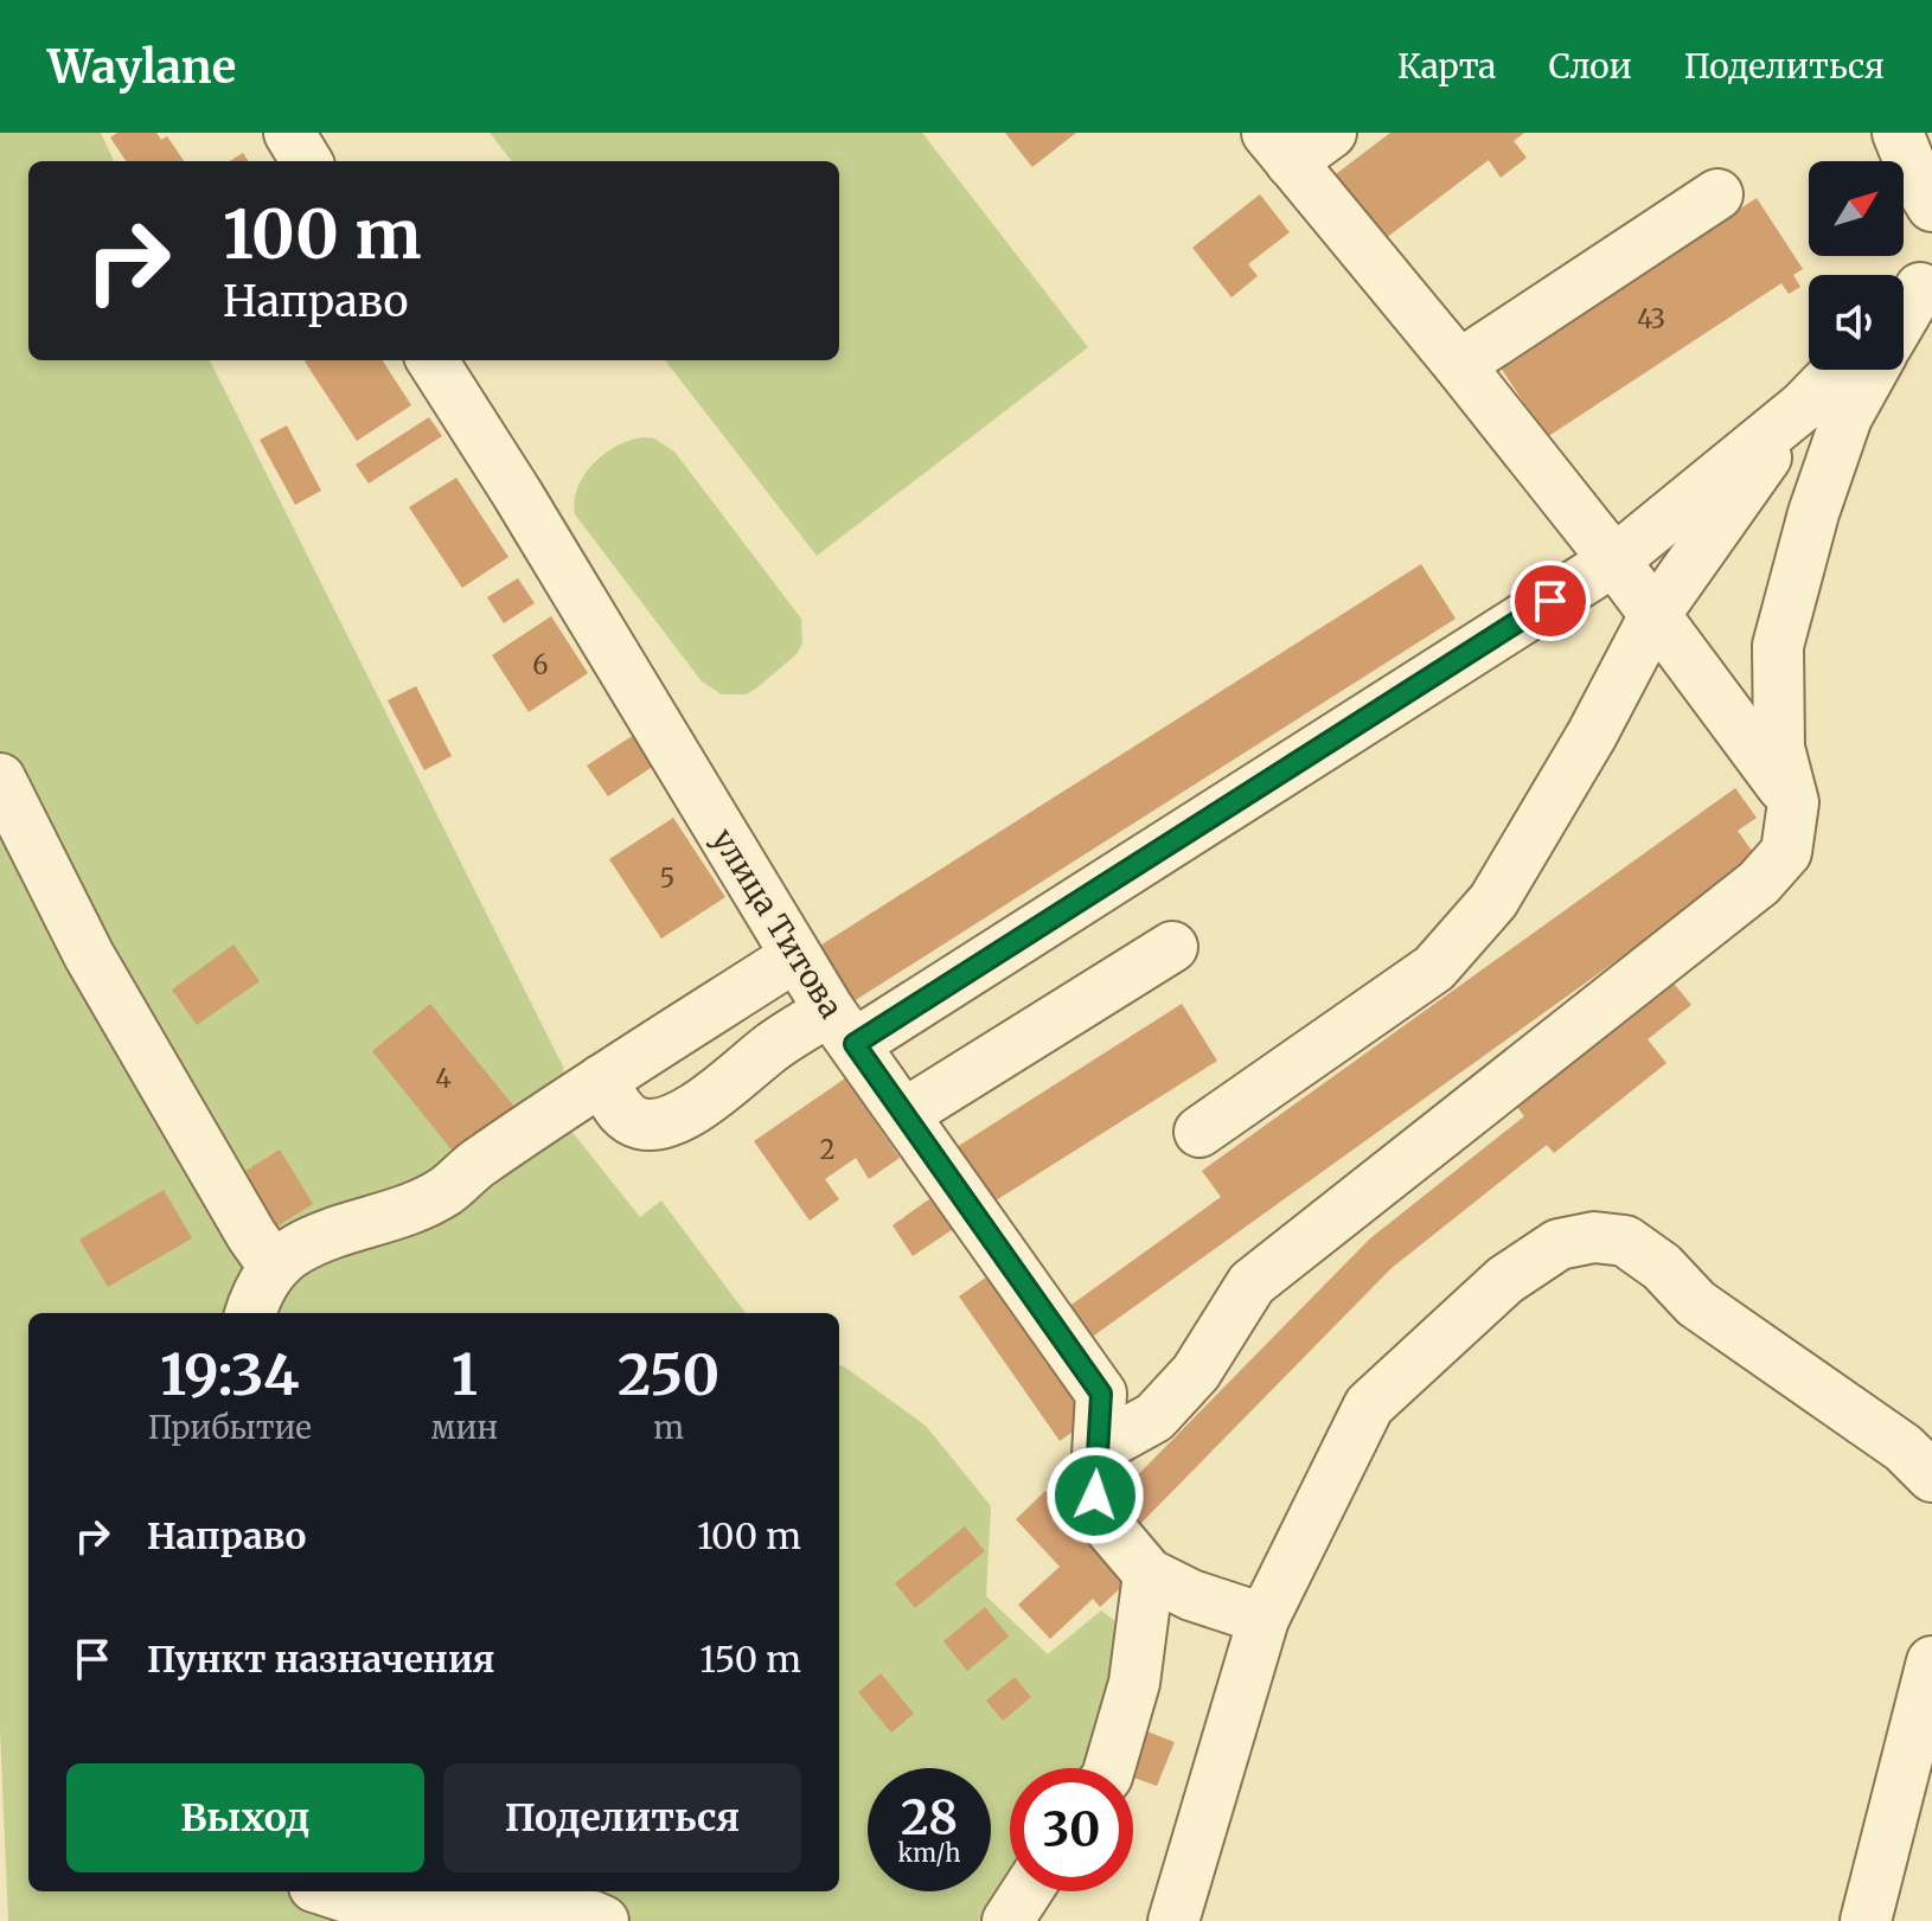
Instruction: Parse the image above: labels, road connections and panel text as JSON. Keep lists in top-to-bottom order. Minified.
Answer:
{"streets":{"street":["улица Титова"]},"house_numbers":["43","6","5","4","2"],"north":"top right","page":{"header":"Waylane","nav":["Карта","Слои","Поделиться"],"turn":["100 m","Направо"],"eta":["19:34","Прибытие","1","мин","250","m"],"list":[{"name":"Направо","value":"100 m"},{"name":"Пункт назначения","value":"150 m"}],"buttons":["Выход","Поделиться"],"speed":"28 km/h","limit":"30"}}
